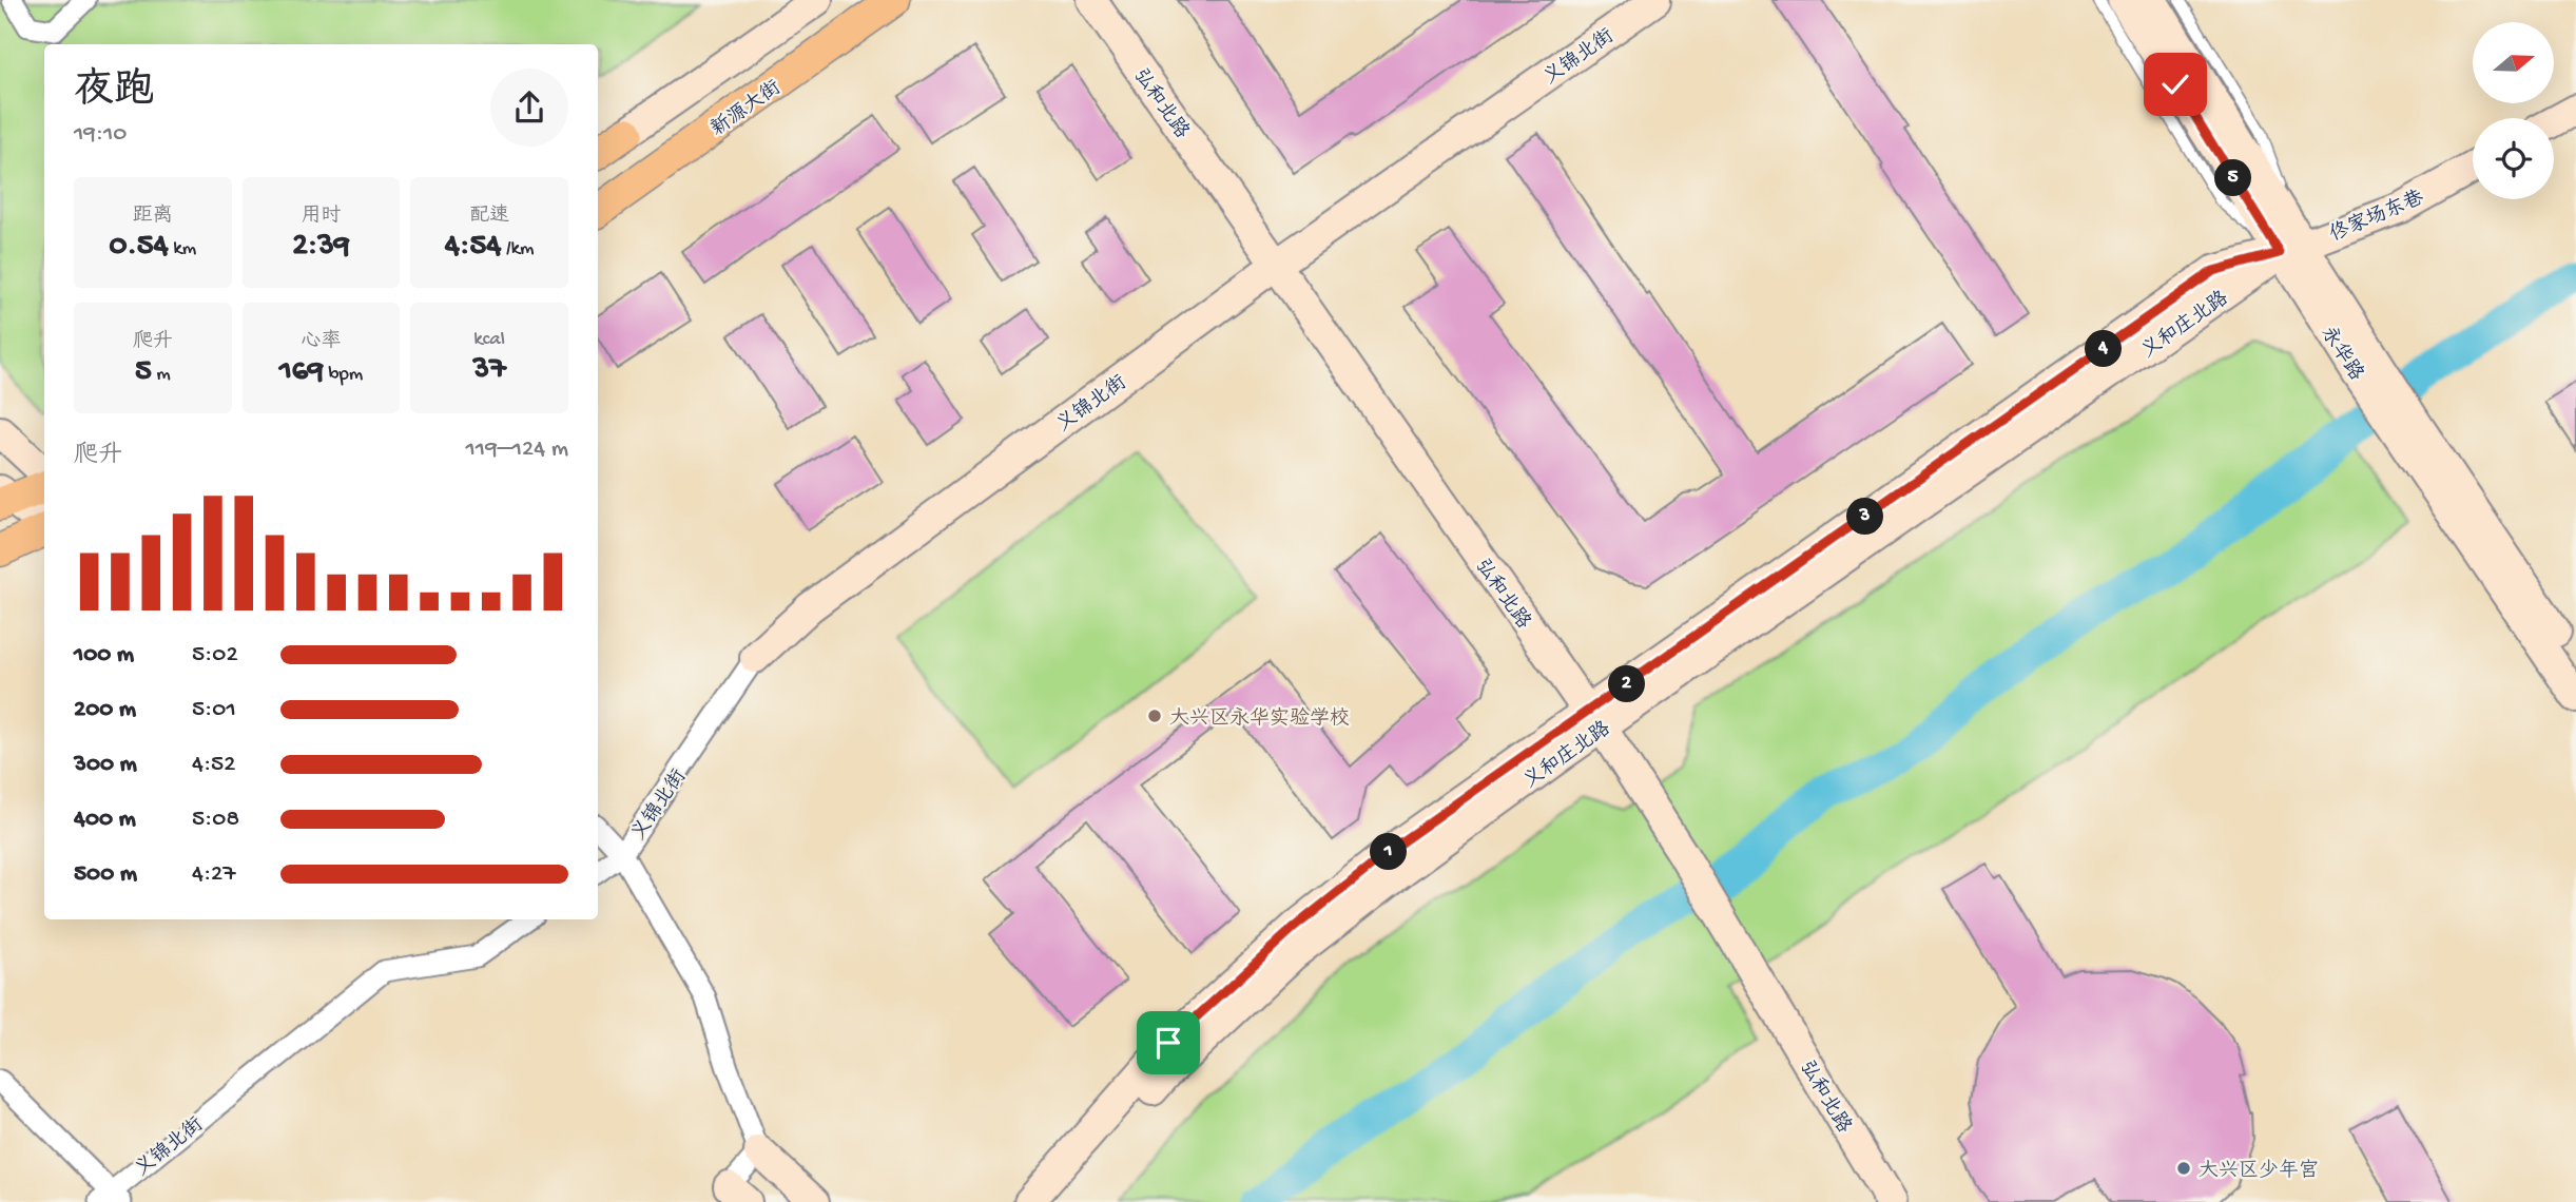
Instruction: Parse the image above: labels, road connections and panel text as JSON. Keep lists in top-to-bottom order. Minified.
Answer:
{"streets":{"main road":["义锦北街","弘和北路","新源大街","佟家场东巷","义和庄北路","永华路"]},"crossings":[["义锦北街","弘和北路"],["弘和北路","义和庄北路"],["佟家场东巷","义和庄北路"],["佟家场东巷","永华路"],["义和庄北路","永华路"]],"places":["大兴区永华实验学校","大兴区少年宫"],"north":"right","page":{"heading":["夜跑","19:10"],"pins":["5","4","3","2","1"],"stats":[["距离","0.54 km"],["用时","2:39"],["配速","4:54 /km"],["爬升","5 m"],["心率","169 bpm"],["kcal","37"]],"chart":["爬升","119–124 m"],"list":[{"name":"100 m","note":"5:02"},{"name":"200 m","note":"5:01"},{"name":"300 m","note":"4:52"},{"name":"400 m","note":"5:08"},{"name":"500 m","note":"4:27"}]}}
